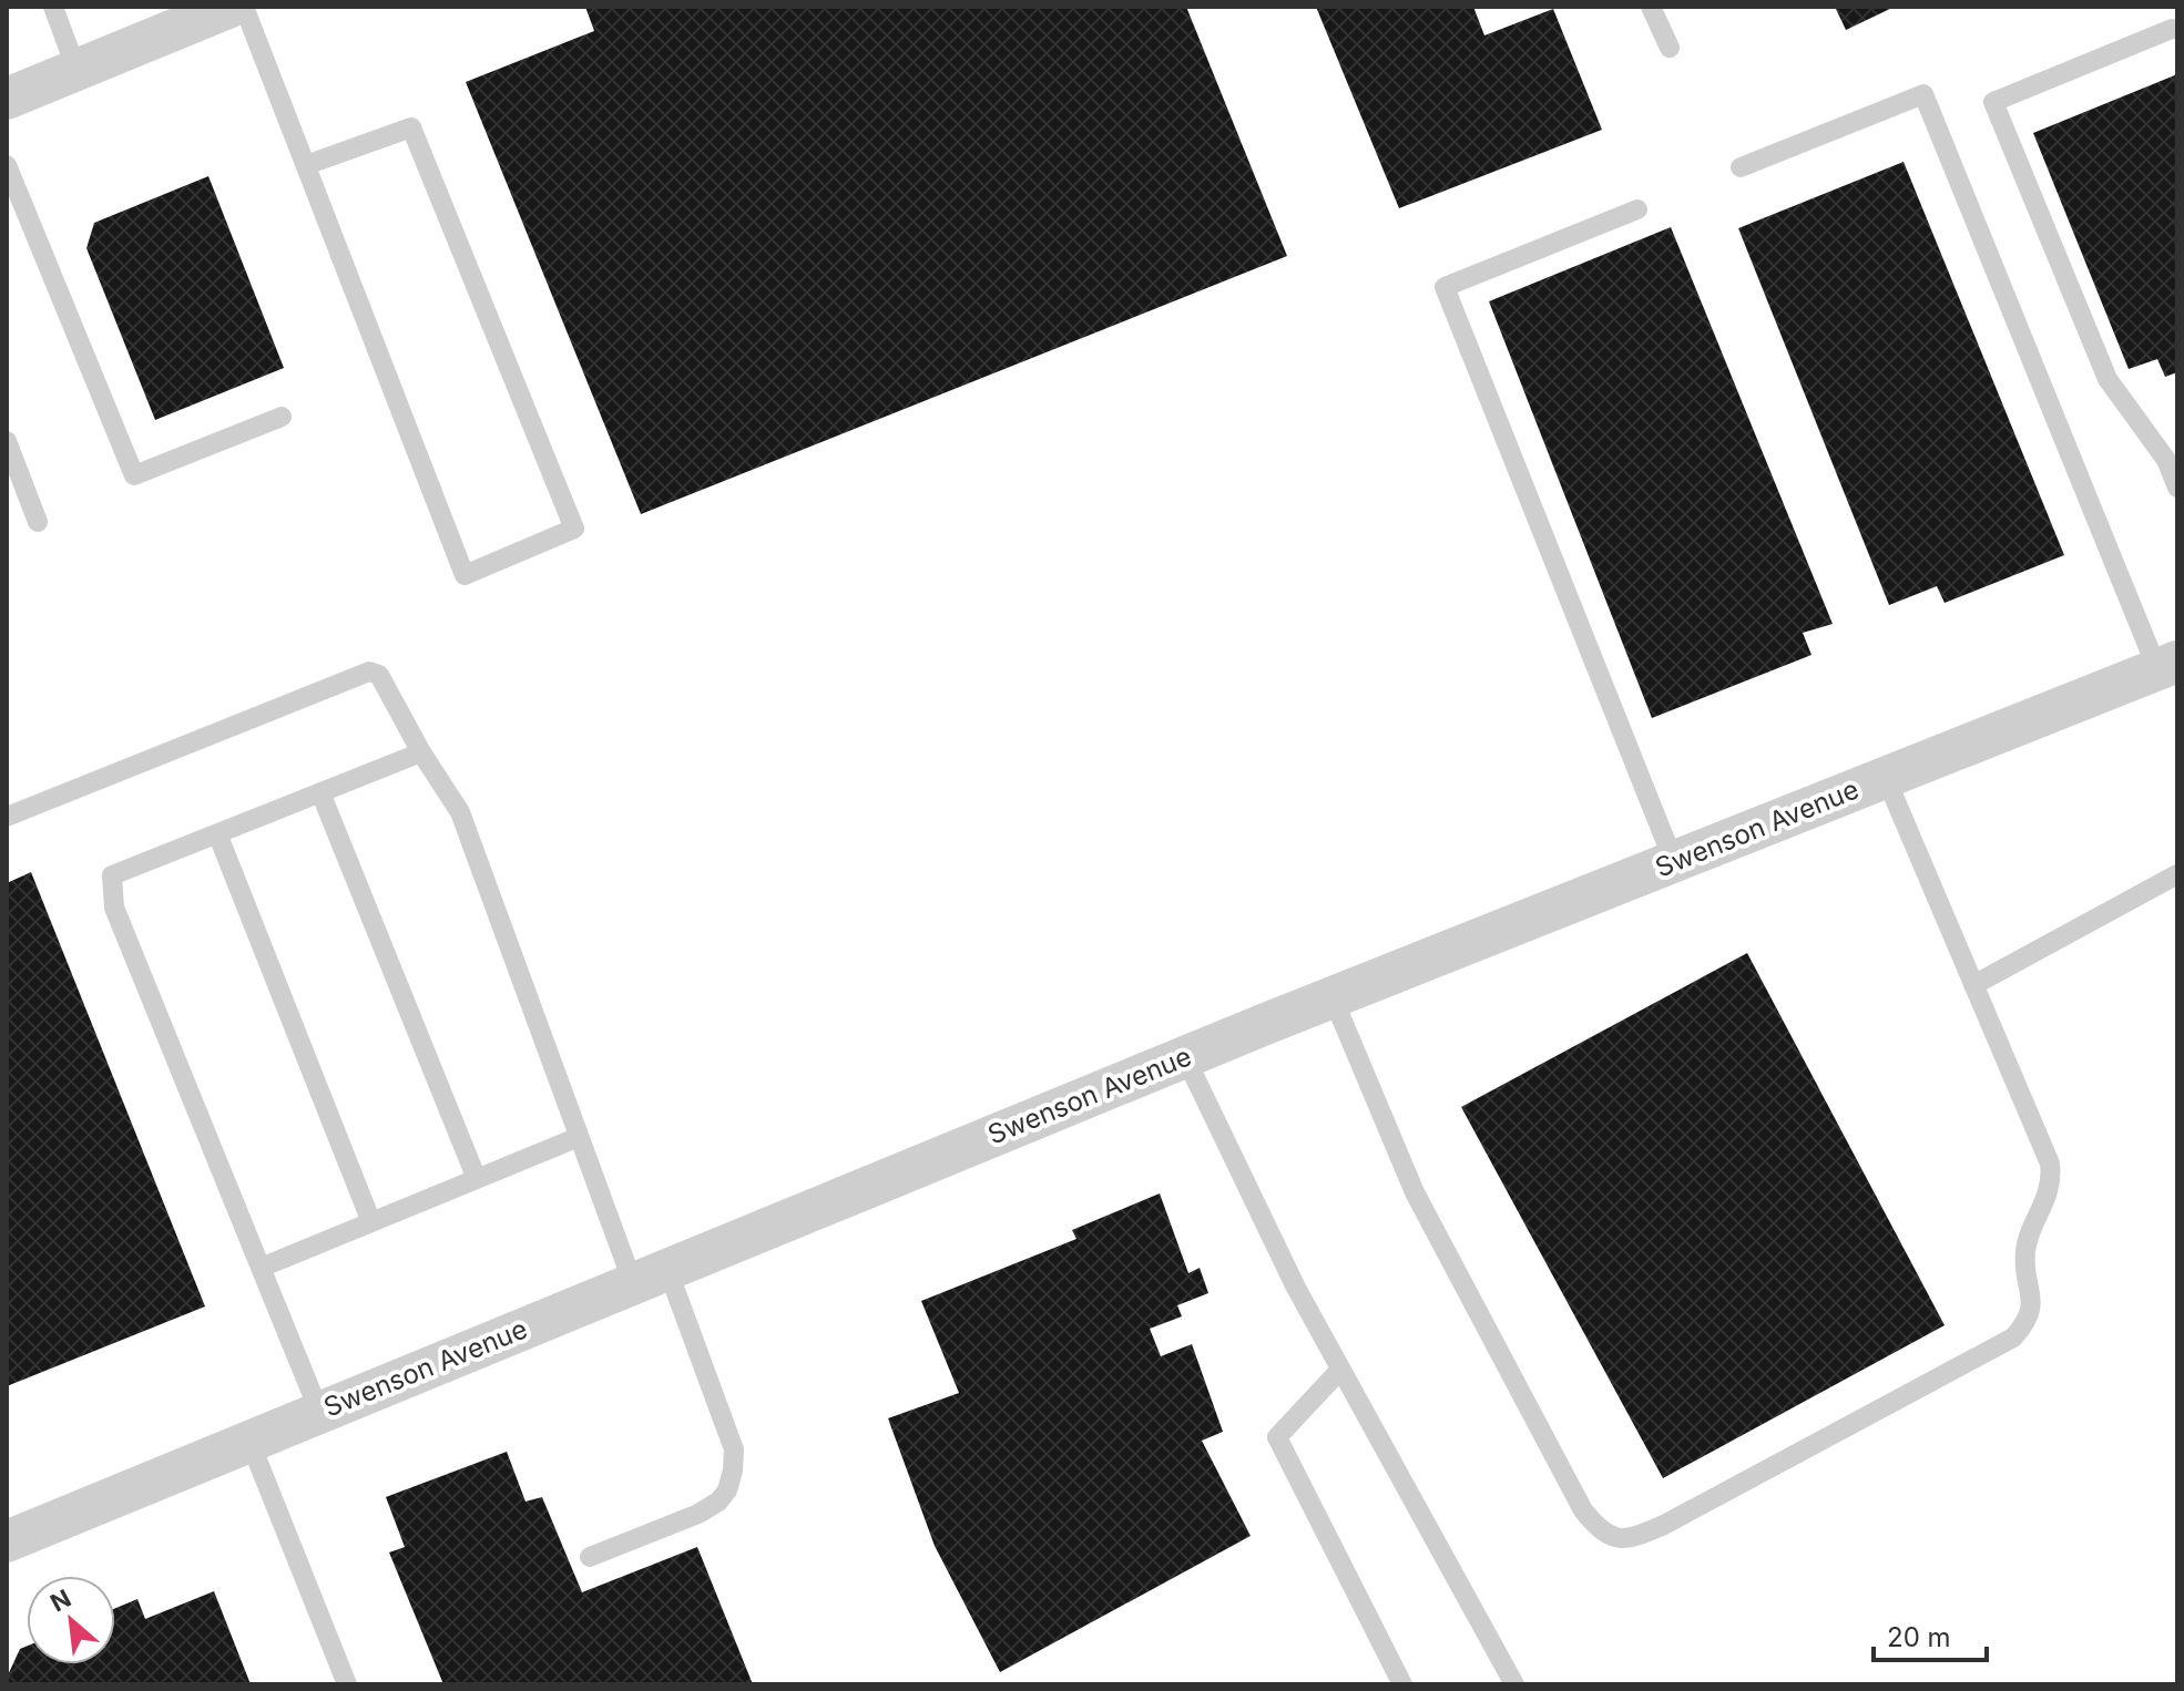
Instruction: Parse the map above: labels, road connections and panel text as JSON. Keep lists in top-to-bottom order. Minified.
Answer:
{"streets":{"street":["Swenson Avenue"]},"scale_bar":"20 m","north":"top left"}
